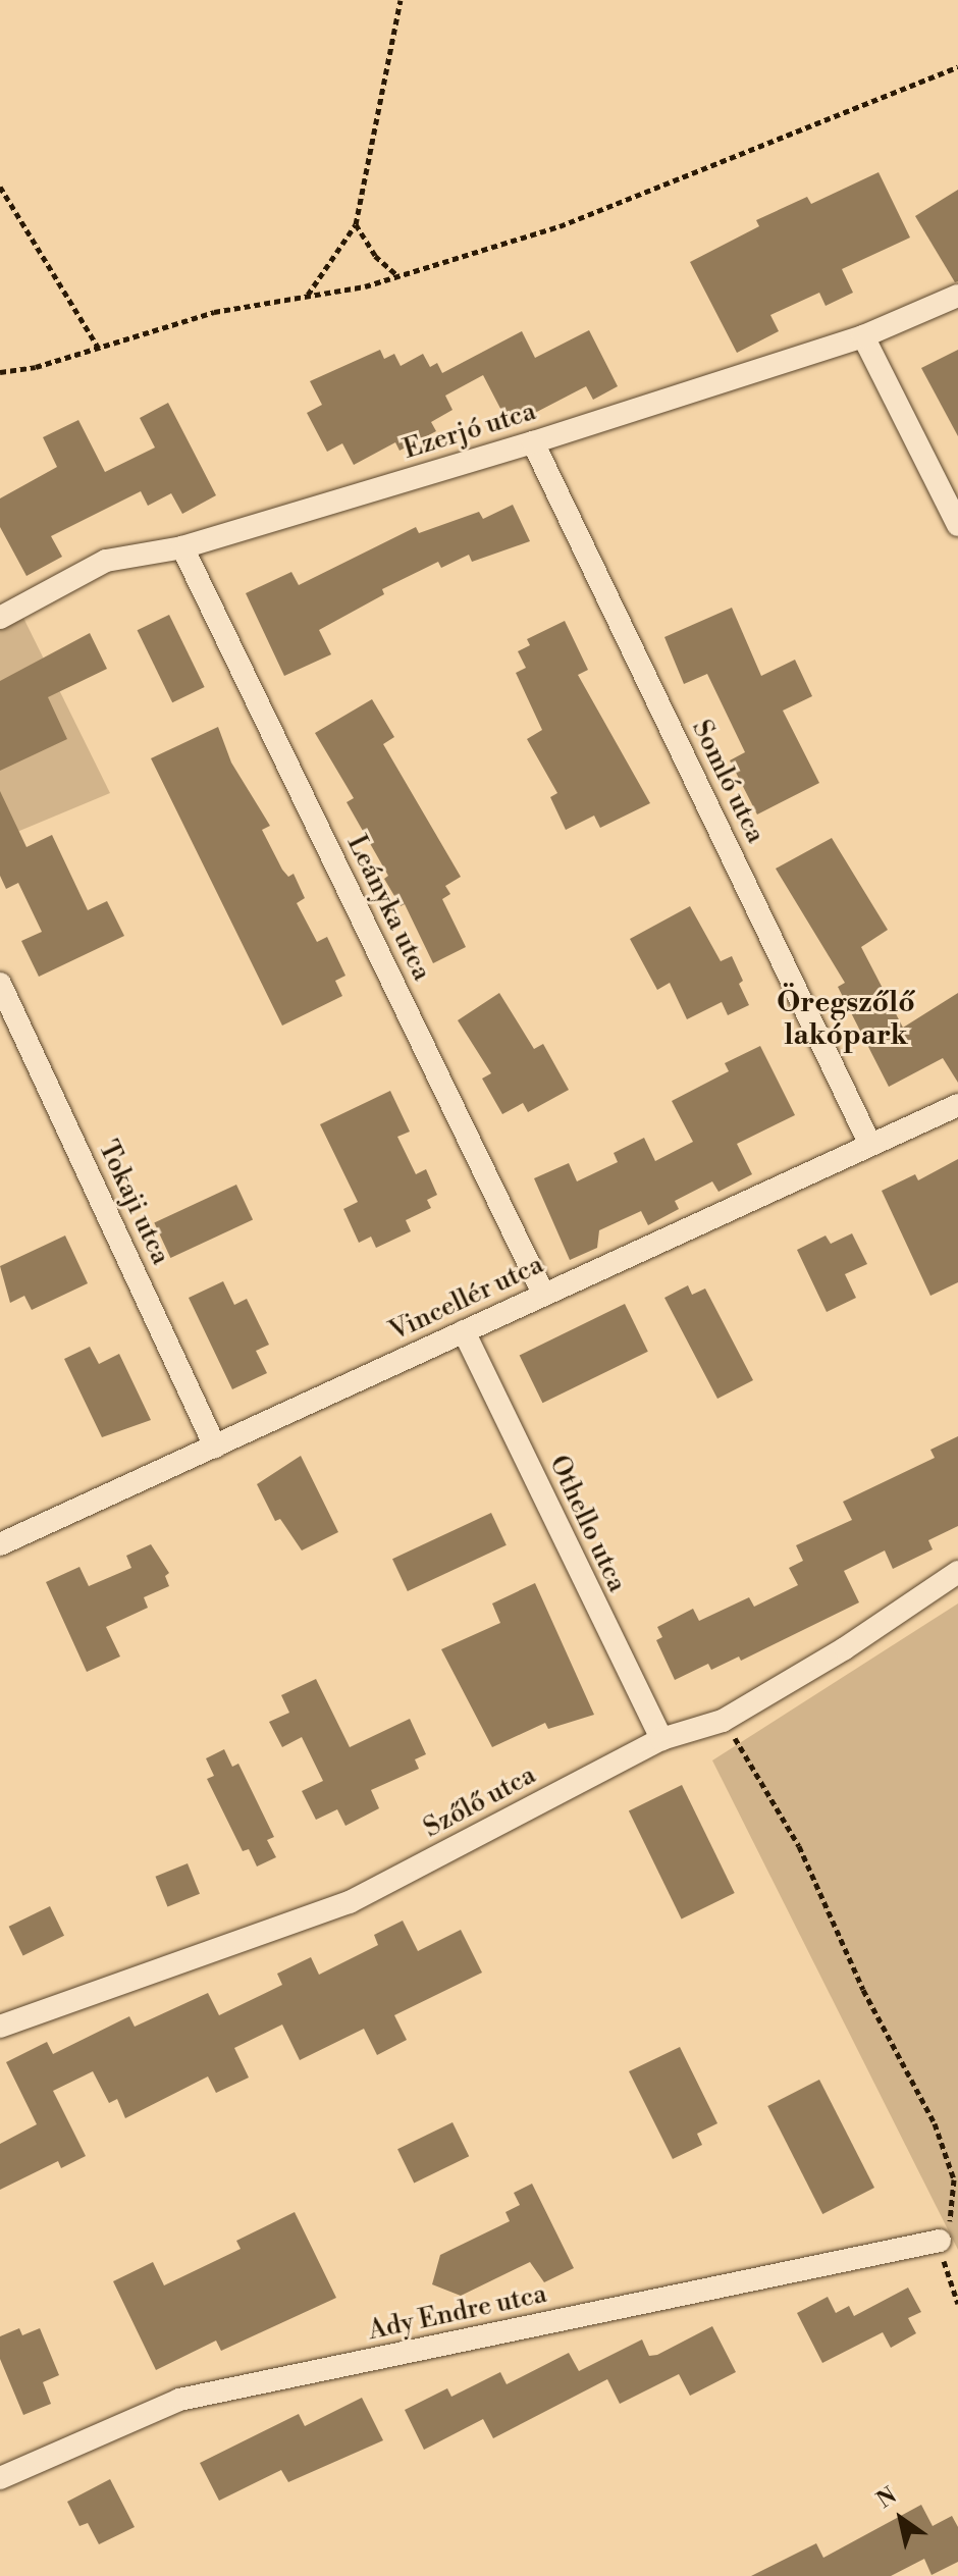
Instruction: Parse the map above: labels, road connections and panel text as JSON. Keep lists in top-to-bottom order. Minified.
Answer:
{"streets":{"street":["Ezerjó utca","Somló utca","Leányka utca","Tokaji utca","Vincellér utca","Othello utca","Szőlő utca","Ady Endre utca"]},"crossings":[["Ezerjó utca","Somló utca"],["Ezerjó utca","Leányka utca"],["Somló utca","Vincellér utca"],["Leányka utca","Vincellér utca"],["Tokaji utca","Vincellér utca"],["Vincellér utca","Othello utca"],["Othello utca","Szőlő utca"]],"districts":["Öregszőlő lakópark"],"north":"top left"}
